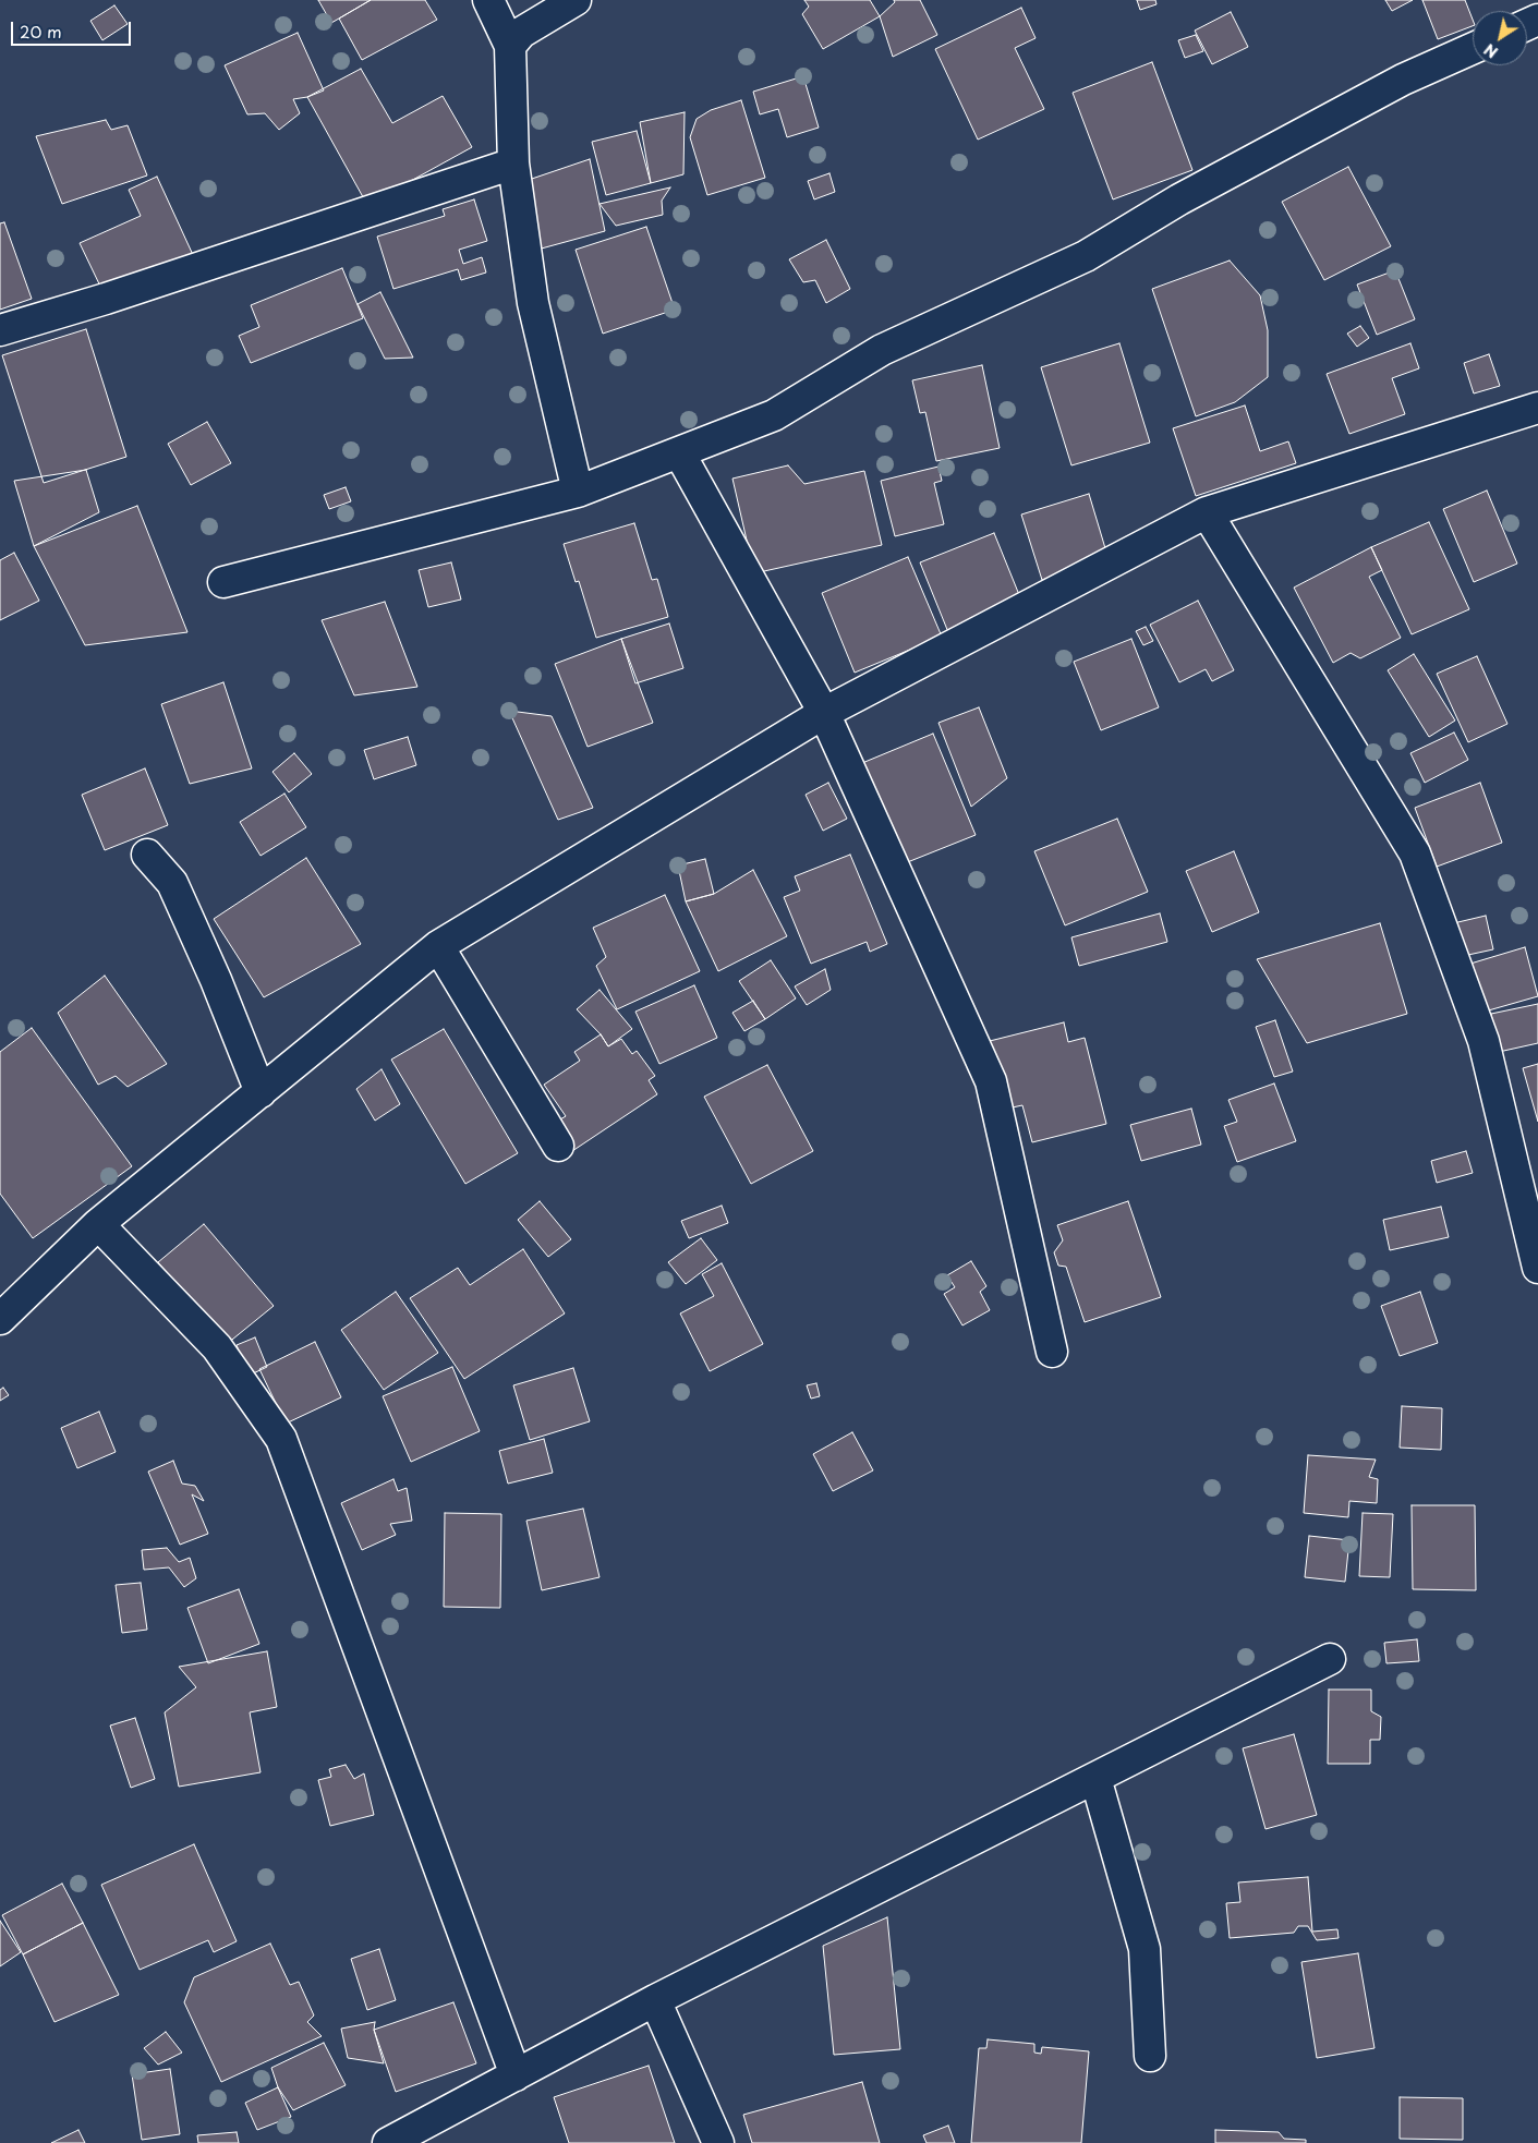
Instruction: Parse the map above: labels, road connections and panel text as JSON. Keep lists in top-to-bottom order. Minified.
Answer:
{"scale_bar":"20 m","north":"bottom left"}
